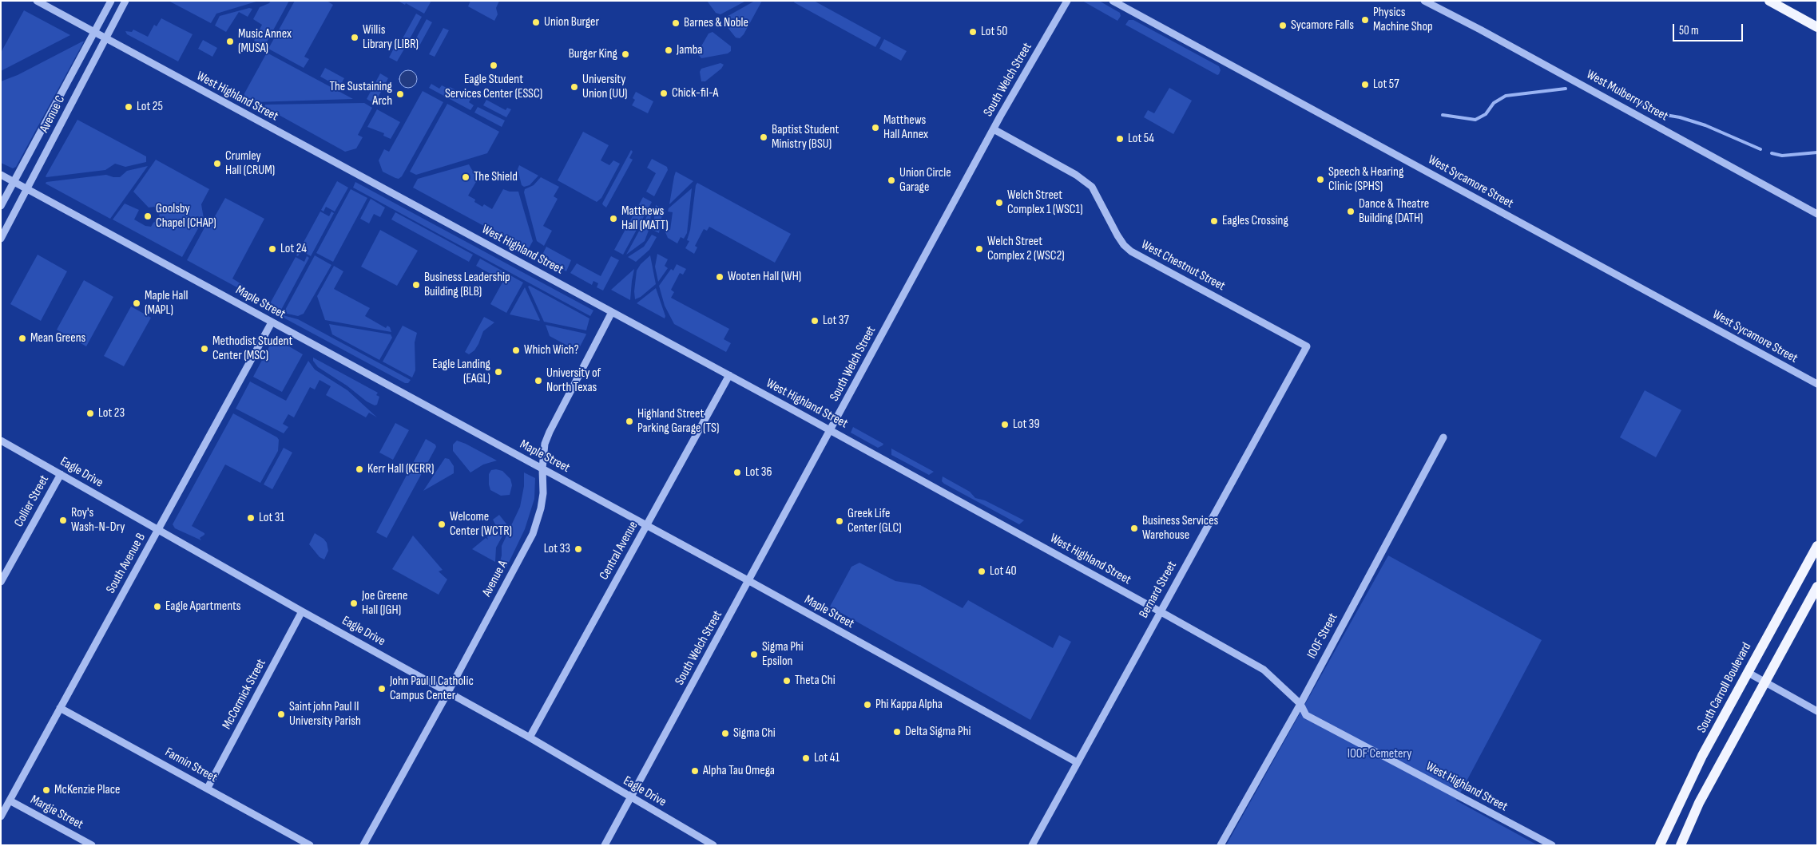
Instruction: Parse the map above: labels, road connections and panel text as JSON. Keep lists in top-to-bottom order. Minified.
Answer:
{"streets":{"main road":["South Carroll Boulevard"],"street":["South Welch Street","West Mulberry Street","West Highland Street","Avenue C","West Sycamore Street","West Chestnut Street","Maple Street","Eagle Drive","Collier Street","Central Avenue","South Avenue B","Avenue A","Bernard Street","IOOF Street","McCormick Street","Fannin Street","Margie Street"]},"crossings":[["South Welch Street","West Highland Street"],["South Welch Street","West Chestnut Street"],["South Welch Street","Maple Street"],["South Welch Street","Eagle Drive"],["West Highland Street","Avenue C"],["West Highland Street","Central Avenue"],["West Highland Street","Avenue A"],["West Highland Street","Bernard Street"],["West Highland Street","IOOF Street"],["Avenue C","Maple Street"],["West Chestnut Street","Bernard Street"],["Maple Street","Central Avenue"],["Maple Street","South Avenue B"],["Maple Street","Avenue A"],["Maple Street","Bernard Street"],["Eagle Drive","Collier Street"],["Eagle Drive","Central Avenue"],["Eagle Drive","South Avenue B"],["Eagle Drive","Avenue A"],["Eagle Drive","McCormick Street"],["South Avenue B","Fannin Street"],["South Avenue B","Margie Street"],["McCormick Street","Fannin Street"]],"parks":["IOOF Cemetery"],"places":["Physics Machine Shop","Union Burger","Barnes & Noble","Sycamore Falls","Lot 50","Willis Library (LIBR)","Music Annex (MUSA)","Jamba","Burger King","Eagle Student Services Center (ESSC)","Lot 57","University Union (UU)","Chick-fil-A","The Sustaining Arch","Lot 25","Matthews Hall Annex","Baptist Student Ministry (BSU)","Lot 54","Crumley Hall (CRUM)","The Shield","Speech & Hearing Clinic (SPHS)","Union Circle Garage","Welch Street Complex 1 (WSC1)","Dance & Theatre Building (DATH)","Goolsby Chapel (CHAP)","Matthews Hall (MATT)","Eagles Crossing","Lot 24","Welch Street Complex 2 (WSC2)","Wooten Hall (WH)","Business Leadership Building (BLB)","Maple Hall (MAPL)","Lot 37","Mean Greens","Methodist Student Center (MSC)","Which Wich?","Eagle Landing (EAGL)","University of North Texas","Lot 23","Highland Street Parking Garage (TS)","Lot 39","Kerr Hall (KERR)","Lot 36","Lot 31","Roy's Wash-N-Dry","Greek Life Center (GLC)","Welcome Center (WCTR)","Business Services Warehouse","Lot 33","Lot 40","Joe Greene Hall (JGH)","Eagle Apartments","Sigma Phi Epsilon","Theta Chi","John Paul II Catholic Campus Center","Phi Kappa Alpha","Saint john Paul II University Parish","Delta Sigma Phi","Sigma Chi","Lot 41","Alpha Tau Omega","McKenzie Place"],"scale_bar":"50 m"}
